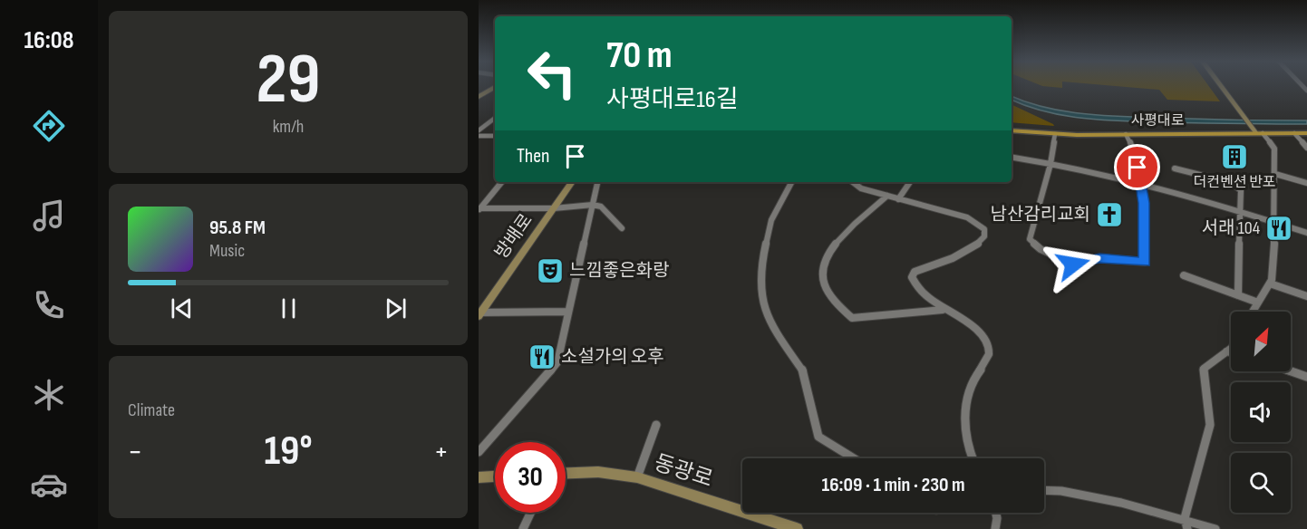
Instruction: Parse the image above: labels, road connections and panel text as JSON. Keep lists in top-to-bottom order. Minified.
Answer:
{"streets":{"main road":["사평대로"],"street":["방배로","동광로"]},"places":{"building":["더컨벤션 반포"],"church":["남산감리교회"],"restaurant":["서래 104","소설가의 오후"],"theatre":["느낌좋은화랑"]},"north":"top right","page":{"tabs":"16:08","tile":[["29","km/h"],"Climate"],"turn":["70 m","사평대로16길"],"then":"Then","song":["95.8 FM","Music"],"heat":["−","19°","+"],"limit":"30","trip":"16:09 · 1 min · 230 m"}}
